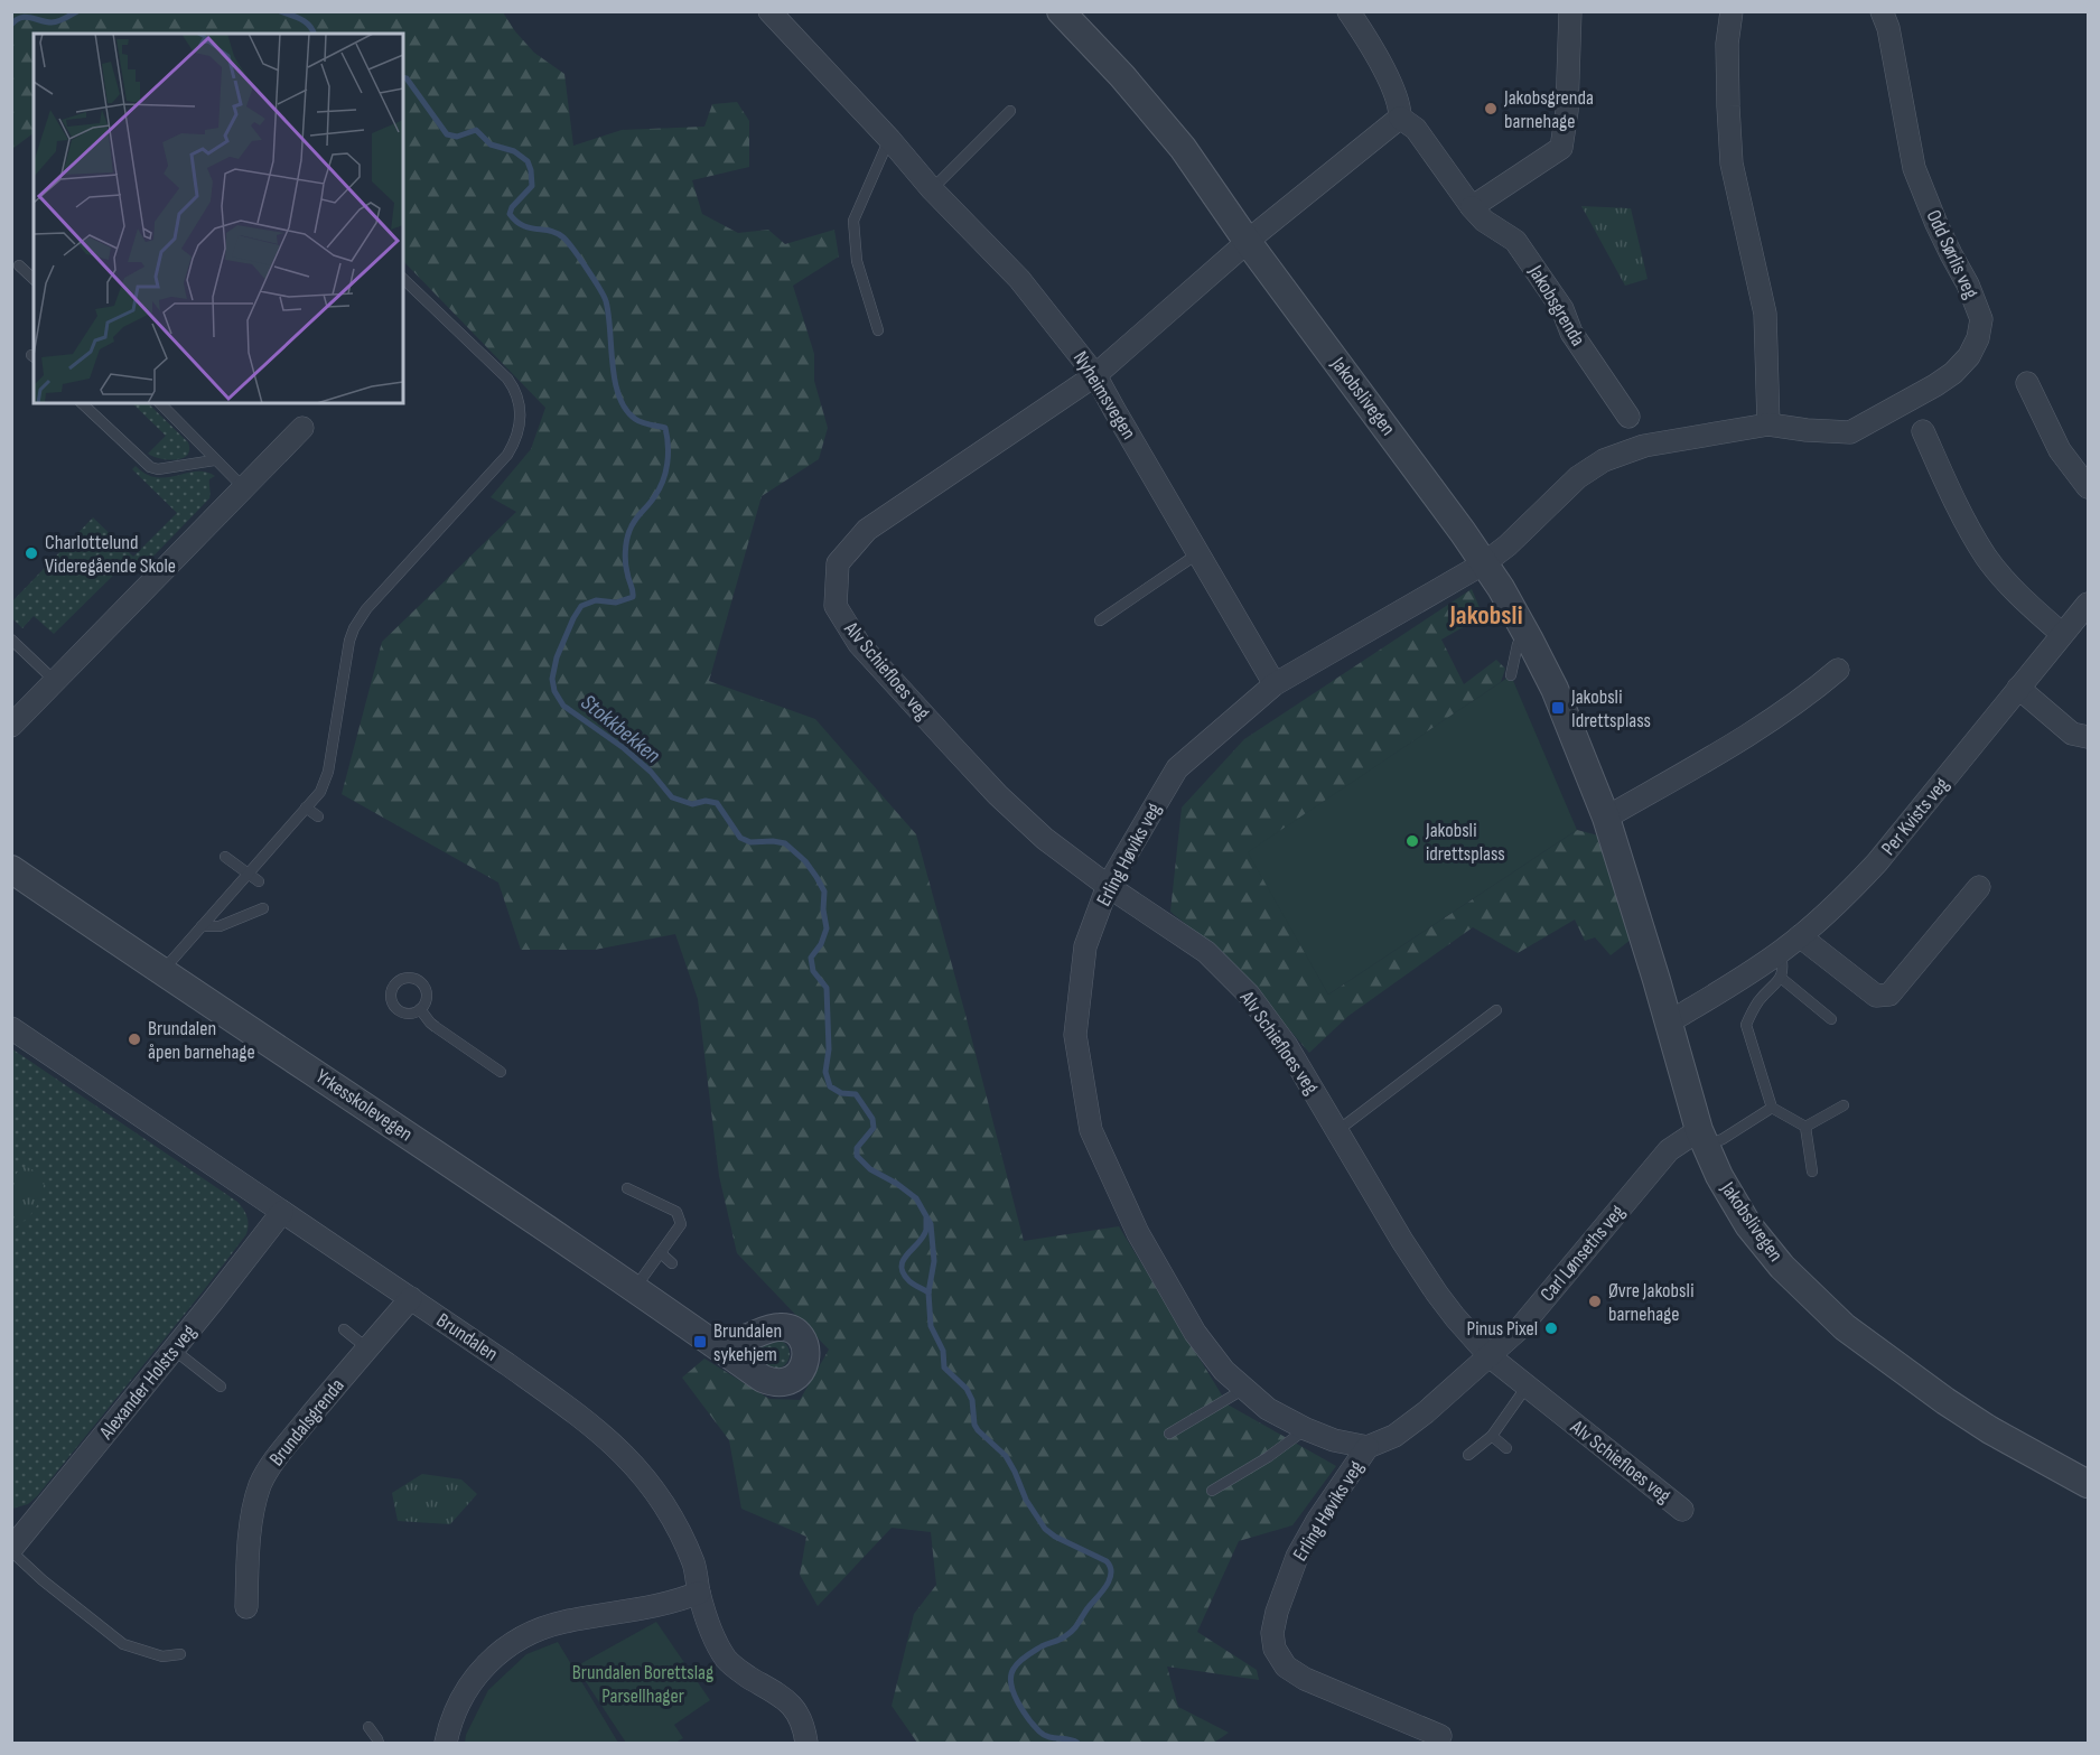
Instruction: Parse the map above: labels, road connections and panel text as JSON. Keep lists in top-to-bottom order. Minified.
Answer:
{"streets":{"street":["Odd Sørlis veg","Jakobsgrenda","Nyheimsvegen","Jakobslivegen","Alv Schiefloes veg","Per Kvists veg","Erling Høviks veg","Yrkesskolevegen","Carl Lønseths veg","Brundalen","Alexander Holsts veg","Brundalsgrenda"]},"crossings":[["Odd Sørlis veg","Jakobslivegen"],["Odd Sørlis veg","Erling Høviks veg"],["Nyheimsvegen","Alv Schiefloes veg"],["Nyheimsvegen","Erling Høviks veg"],["Jakobslivegen","Alv Schiefloes veg"],["Jakobslivegen","Per Kvists veg"],["Jakobslivegen","Erling Høviks veg"],["Jakobslivegen","Carl Lønseths veg"],["Alv Schiefloes veg","Erling Høviks veg"],["Alv Schiefloes veg","Carl Lønseths veg"],["Erling Høviks veg","Carl Lønseths veg"],["Brundalen","Alexander Holsts veg"],["Brundalen","Brundalsgrenda"]],"districts":["Jakobsli"],"water":["Stokkbekken"],"parks":["Brundalen Borettslag Parsellhager"],"places":{"other":["Jakobsgrenda barnehage","Charlottelund Videregående Skole","Jakobsli idrettsplass","Brundalen åpen barnehage","Øvre Jakobsli barnehage","Pinus Pixel"],"transit":["Jakobsli Idrettsplass","Brundalen sykehjem"]}}
